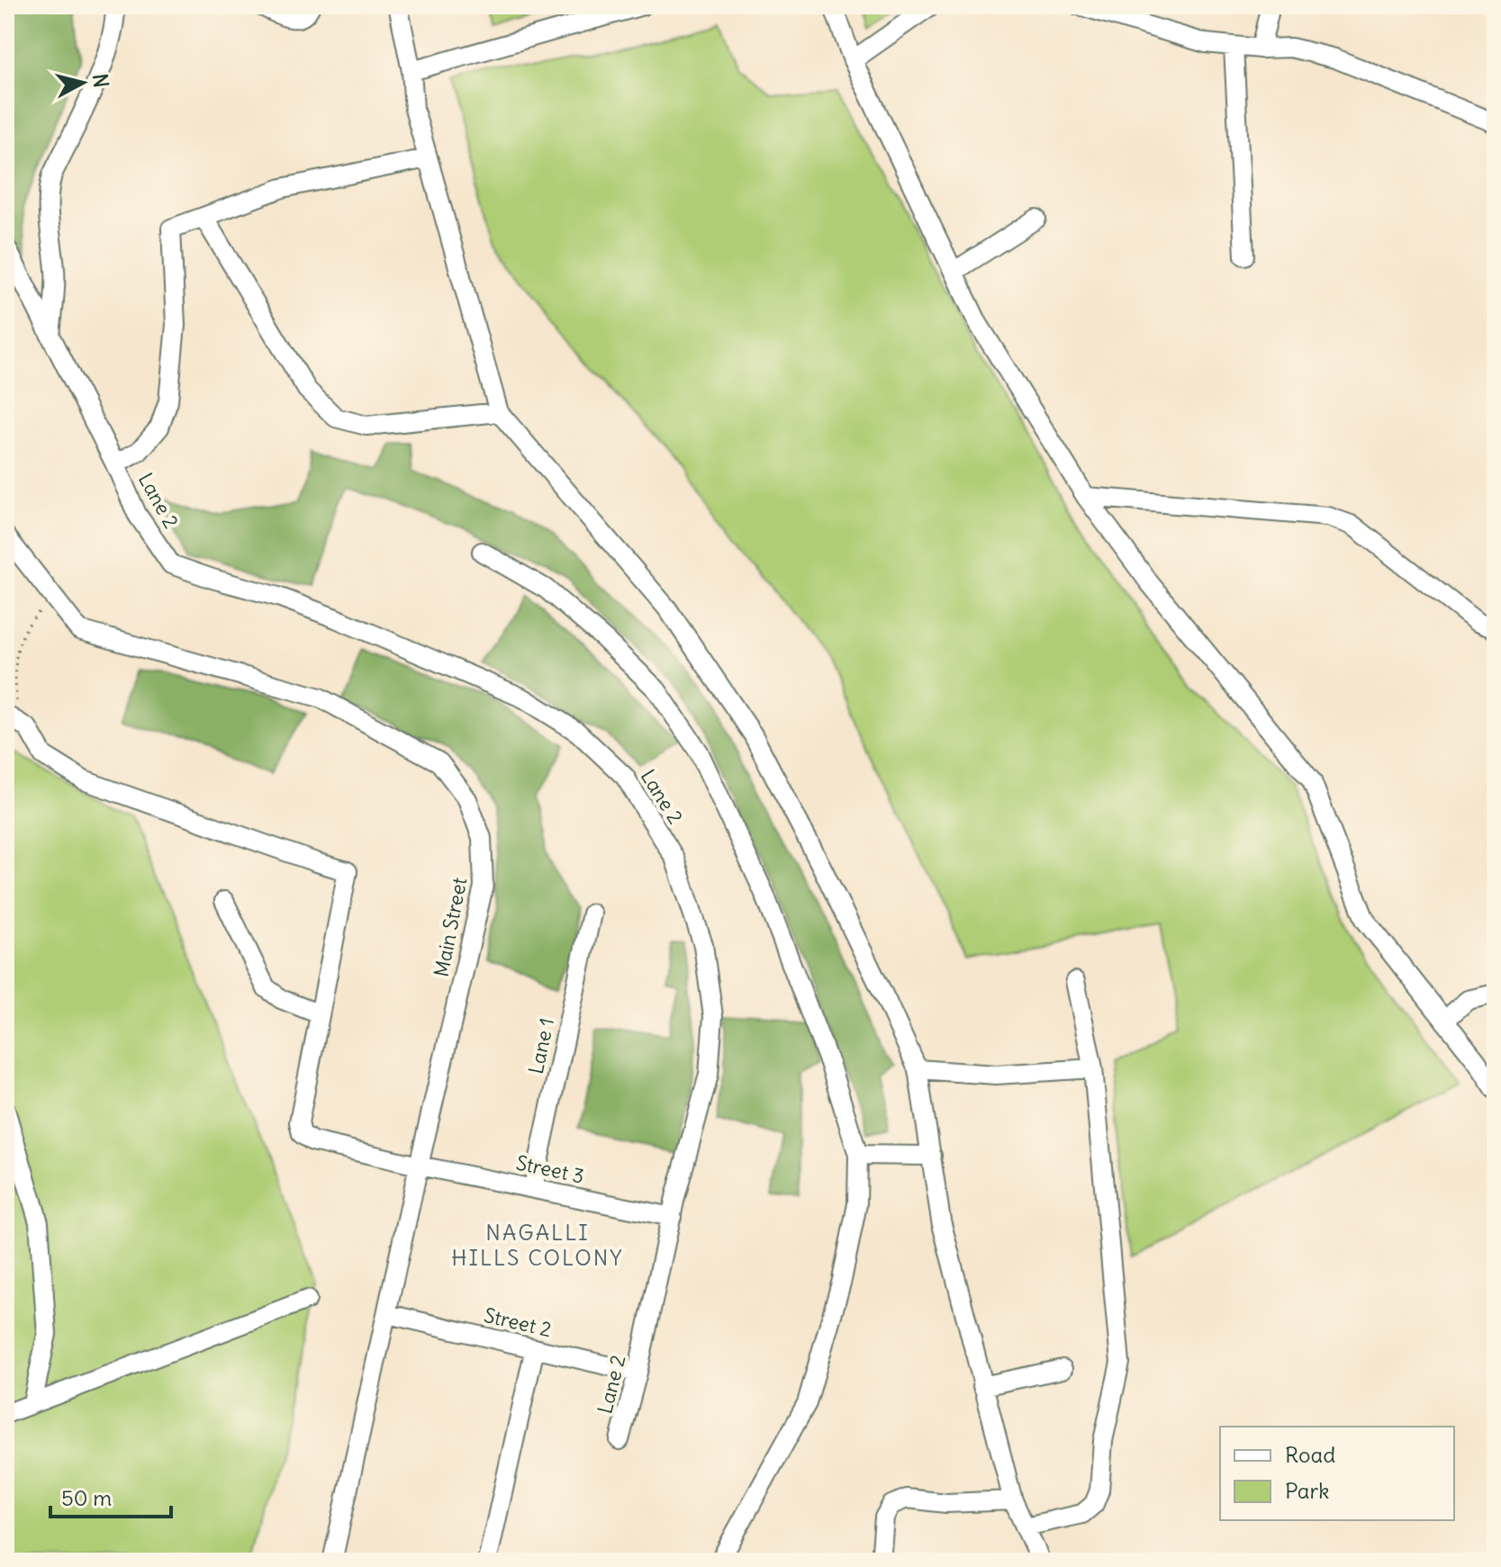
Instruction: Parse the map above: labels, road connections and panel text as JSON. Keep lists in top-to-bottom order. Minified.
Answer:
{"streets":{"street":["Lane 2","Main Street","Lane 1","Street 3","Street 2"]},"crossings":[["Lane 2","Street 3"],["Lane 2","Street 2"],["Main Street","Street 3"],["Main Street","Street 2"],["Lane 1","Street 3"]],"districts":["NAGALLI HILLS COLONY"],"legend":["Road","Park"],"scale_bar":"50 m","north":"right"}
